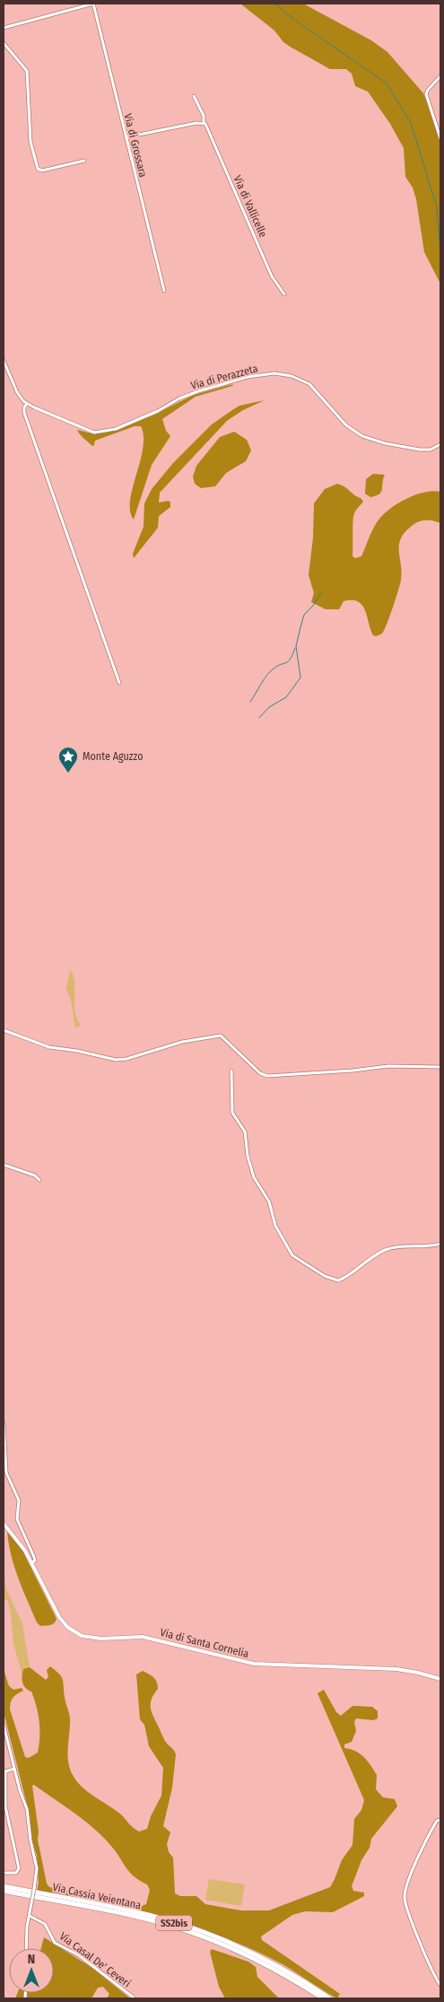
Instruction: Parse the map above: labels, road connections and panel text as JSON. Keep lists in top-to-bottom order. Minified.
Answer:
{"streets":{"highway":["Via Cassia Veientana","SS2bis"],"street":["Via di Grossara","Via di Vallicelle","Via di Perazzeta","Via di Santa Cornelia","Via Casal De' Ceveri"]},"places":{"place":["Monte Aguzzo"]},"north":"top"}
